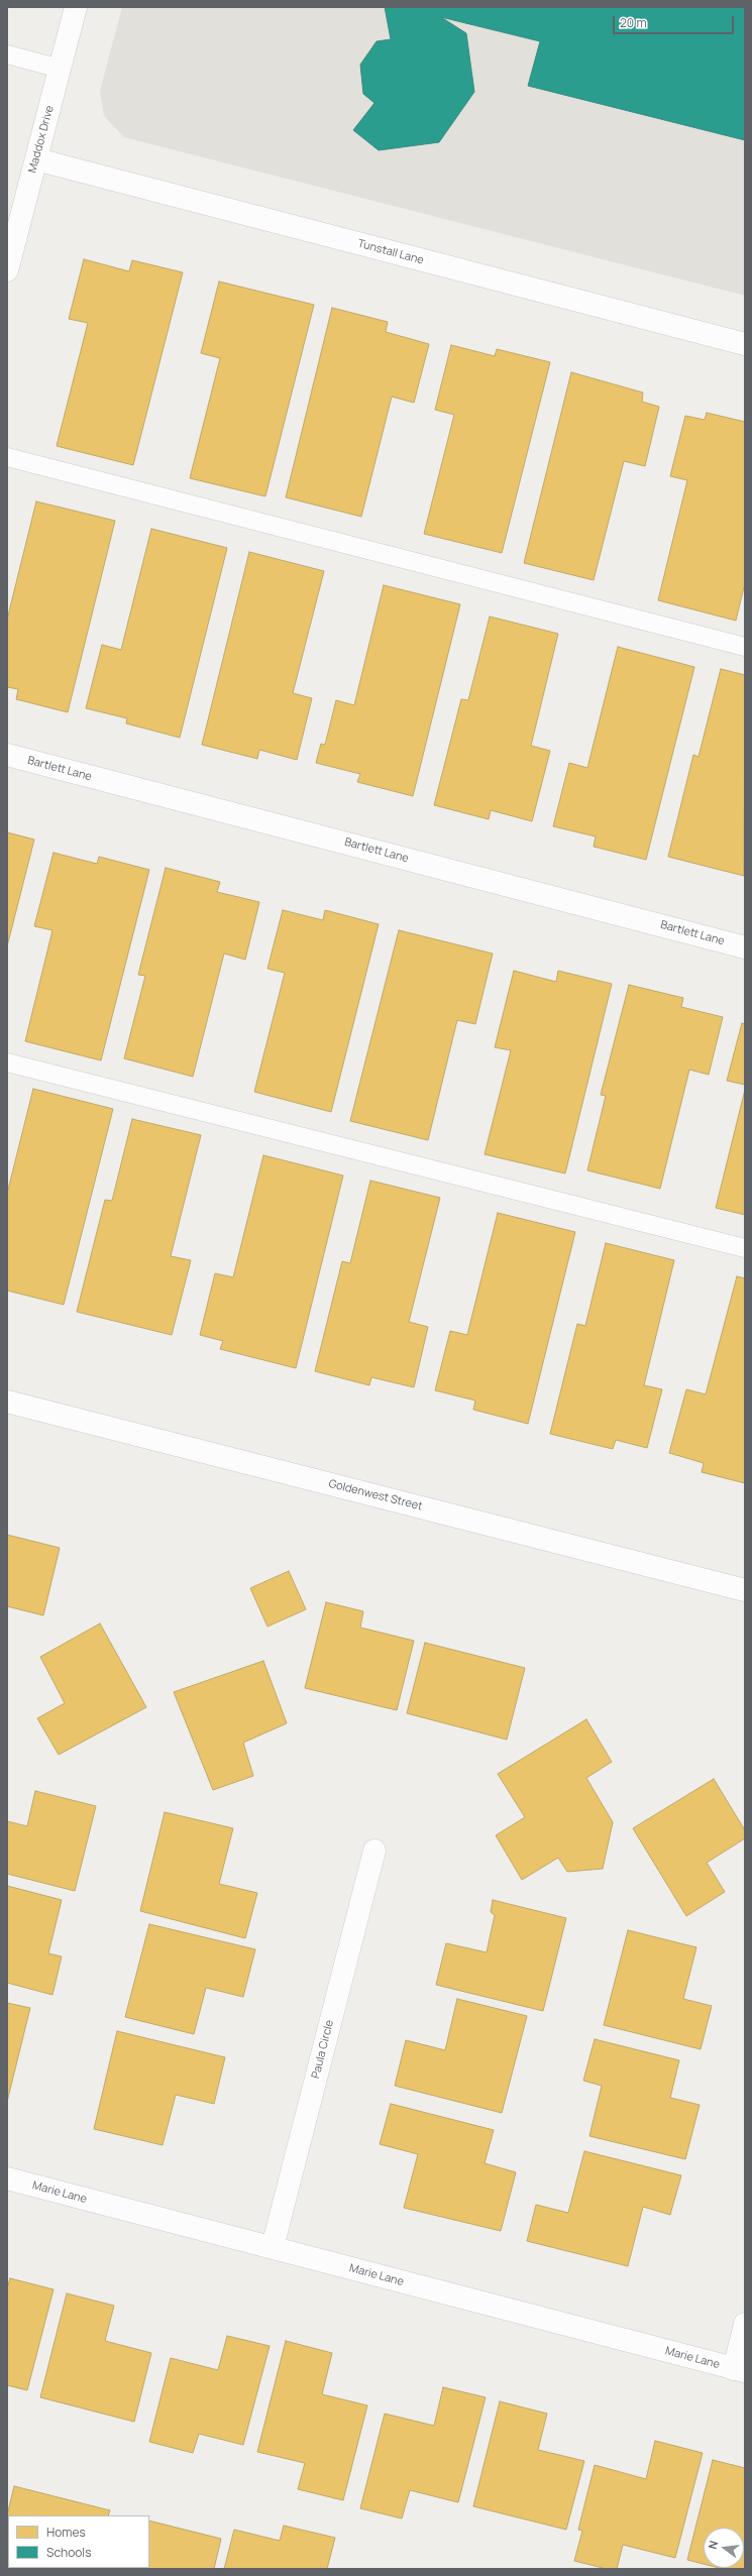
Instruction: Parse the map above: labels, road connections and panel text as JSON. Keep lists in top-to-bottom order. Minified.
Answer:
{"streets":{"street":["Maddox Drive","Tunstall Lane","Bartlett Lane","Goldenwest Street","Paula Circle","Marie Lane"]},"crossings":[["Maddox Drive","Tunstall Lane"],["Paula Circle","Marie Lane"]],"legend":["Homes","Schools"],"scale_bar":"20 m","north":"left"}
